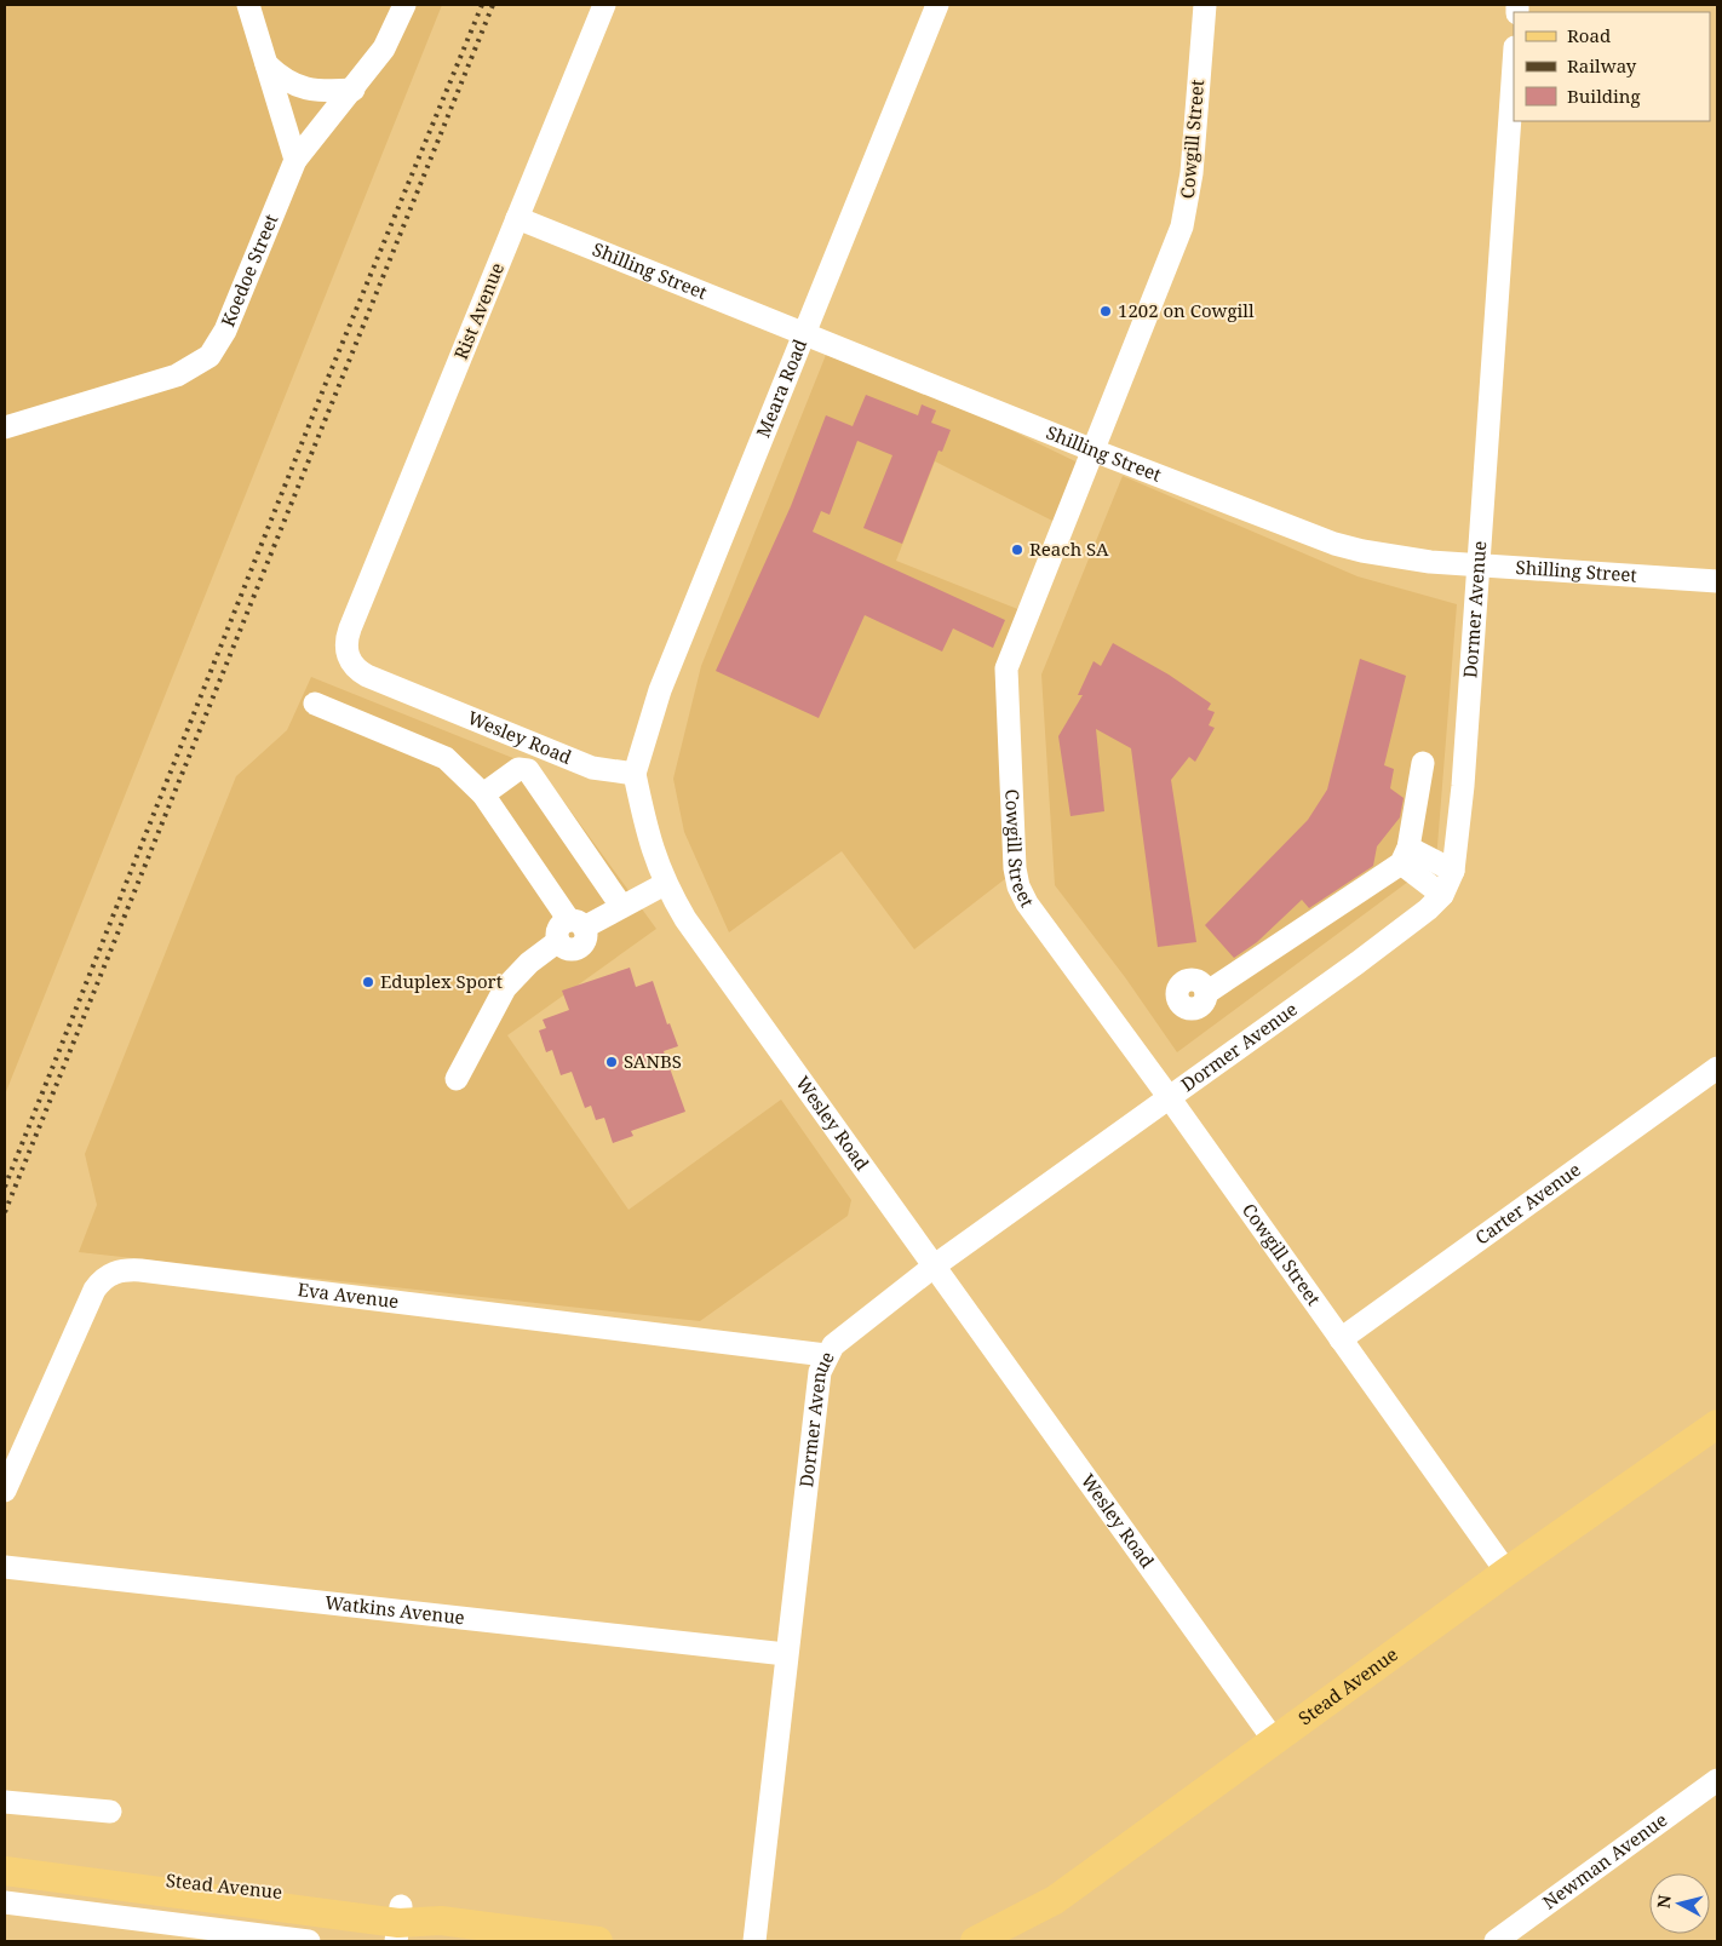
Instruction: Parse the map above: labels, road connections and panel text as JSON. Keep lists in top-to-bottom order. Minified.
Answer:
{"streets":{"main road":["Stead Avenue"],"street":["Cowgill Street","Koedoe Street","Shilling Street","Rist Avenue","Meara Road","Dormer Avenue","Wesley Road","Carter Avenue","Eva Avenue","Watkins Avenue","Newman Avenue"]},"crossings":[["Cowgill Street","Shilling Street"],["Cowgill Street","Dormer Avenue"],["Cowgill Street","Carter Avenue"],["Cowgill Street","Stead Avenue"],["Shilling Street","Rist Avenue"],["Shilling Street","Meara Road"],["Shilling Street","Dormer Avenue"],["Rist Avenue","Wesley Road"],["Meara Road","Wesley Road"],["Dormer Avenue","Wesley Road"],["Dormer Avenue","Eva Avenue"],["Dormer Avenue","Watkins Avenue"],["Wesley Road","Stead Avenue"]],"places":["1202 on Cowgill","Reach SA","Eduplex Sport","SANBS"],"legend":["Road","Railway","Building"],"north":"left"}
